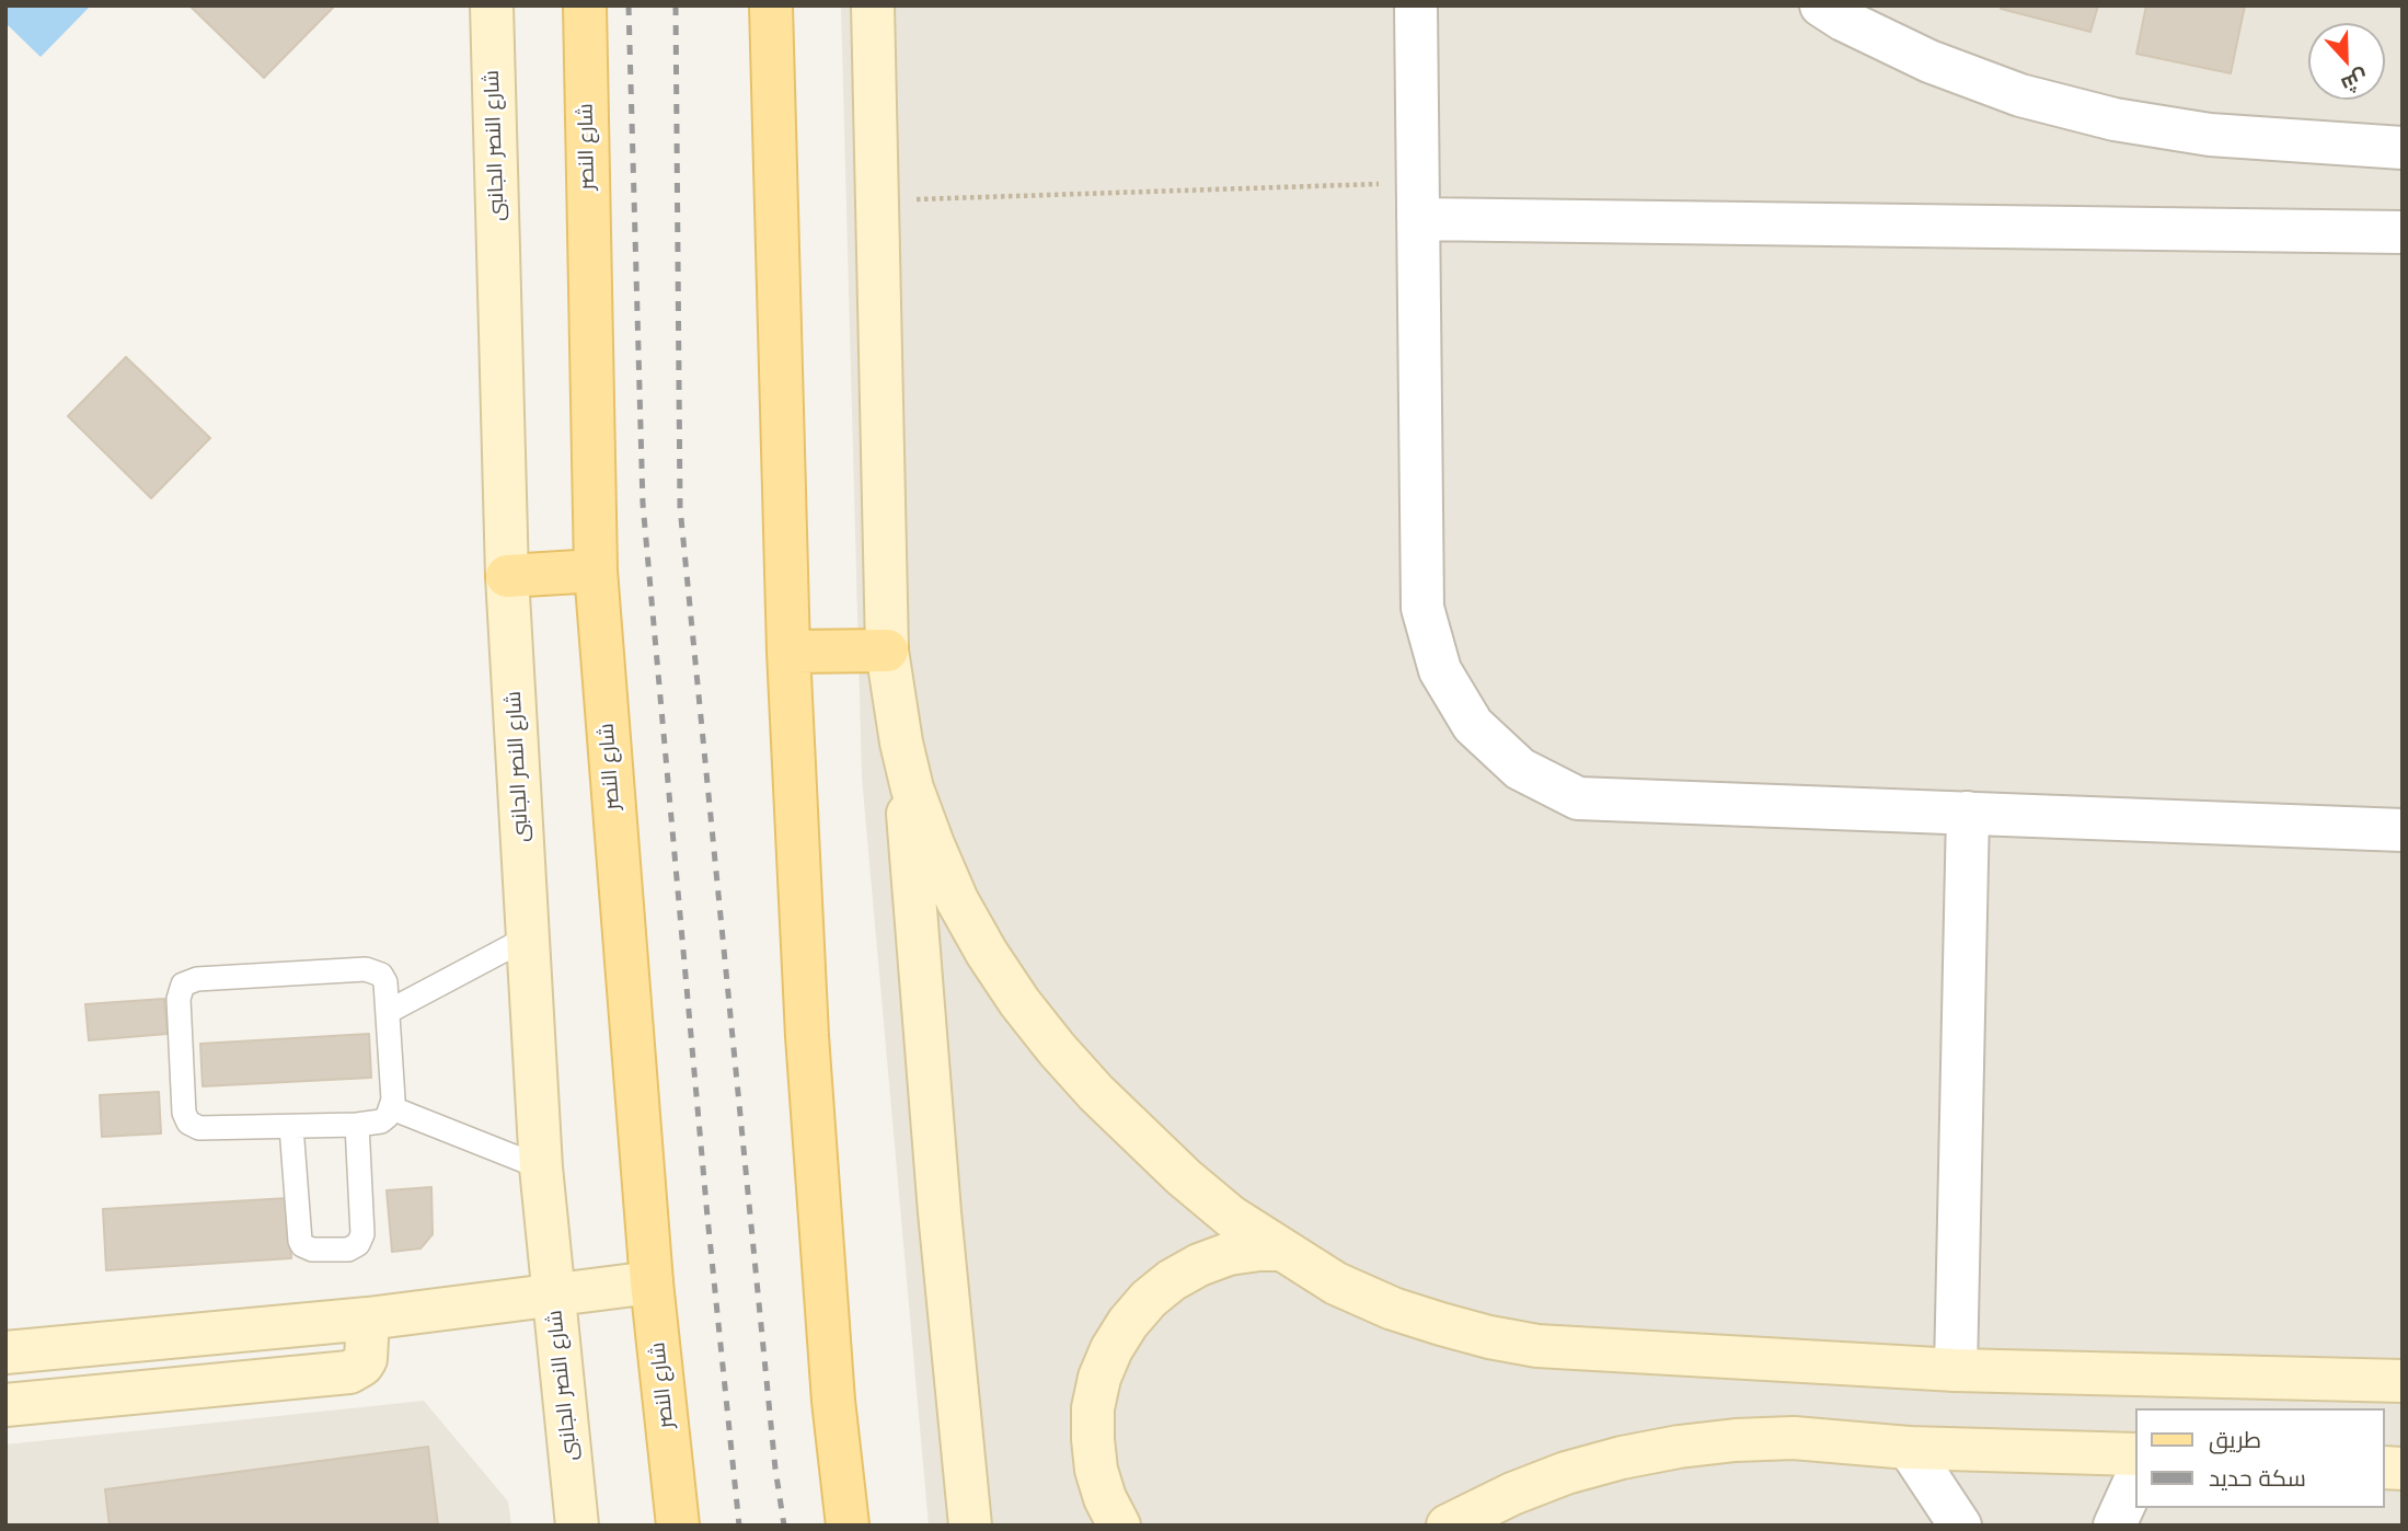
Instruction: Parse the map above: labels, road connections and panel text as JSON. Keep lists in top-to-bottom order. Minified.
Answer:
{"streets":{"main road":["شارع النصر"],"street":["شارع النصر الجانبى"]},"legend":["طريق","سكة حديد"],"north":"bottom"}
